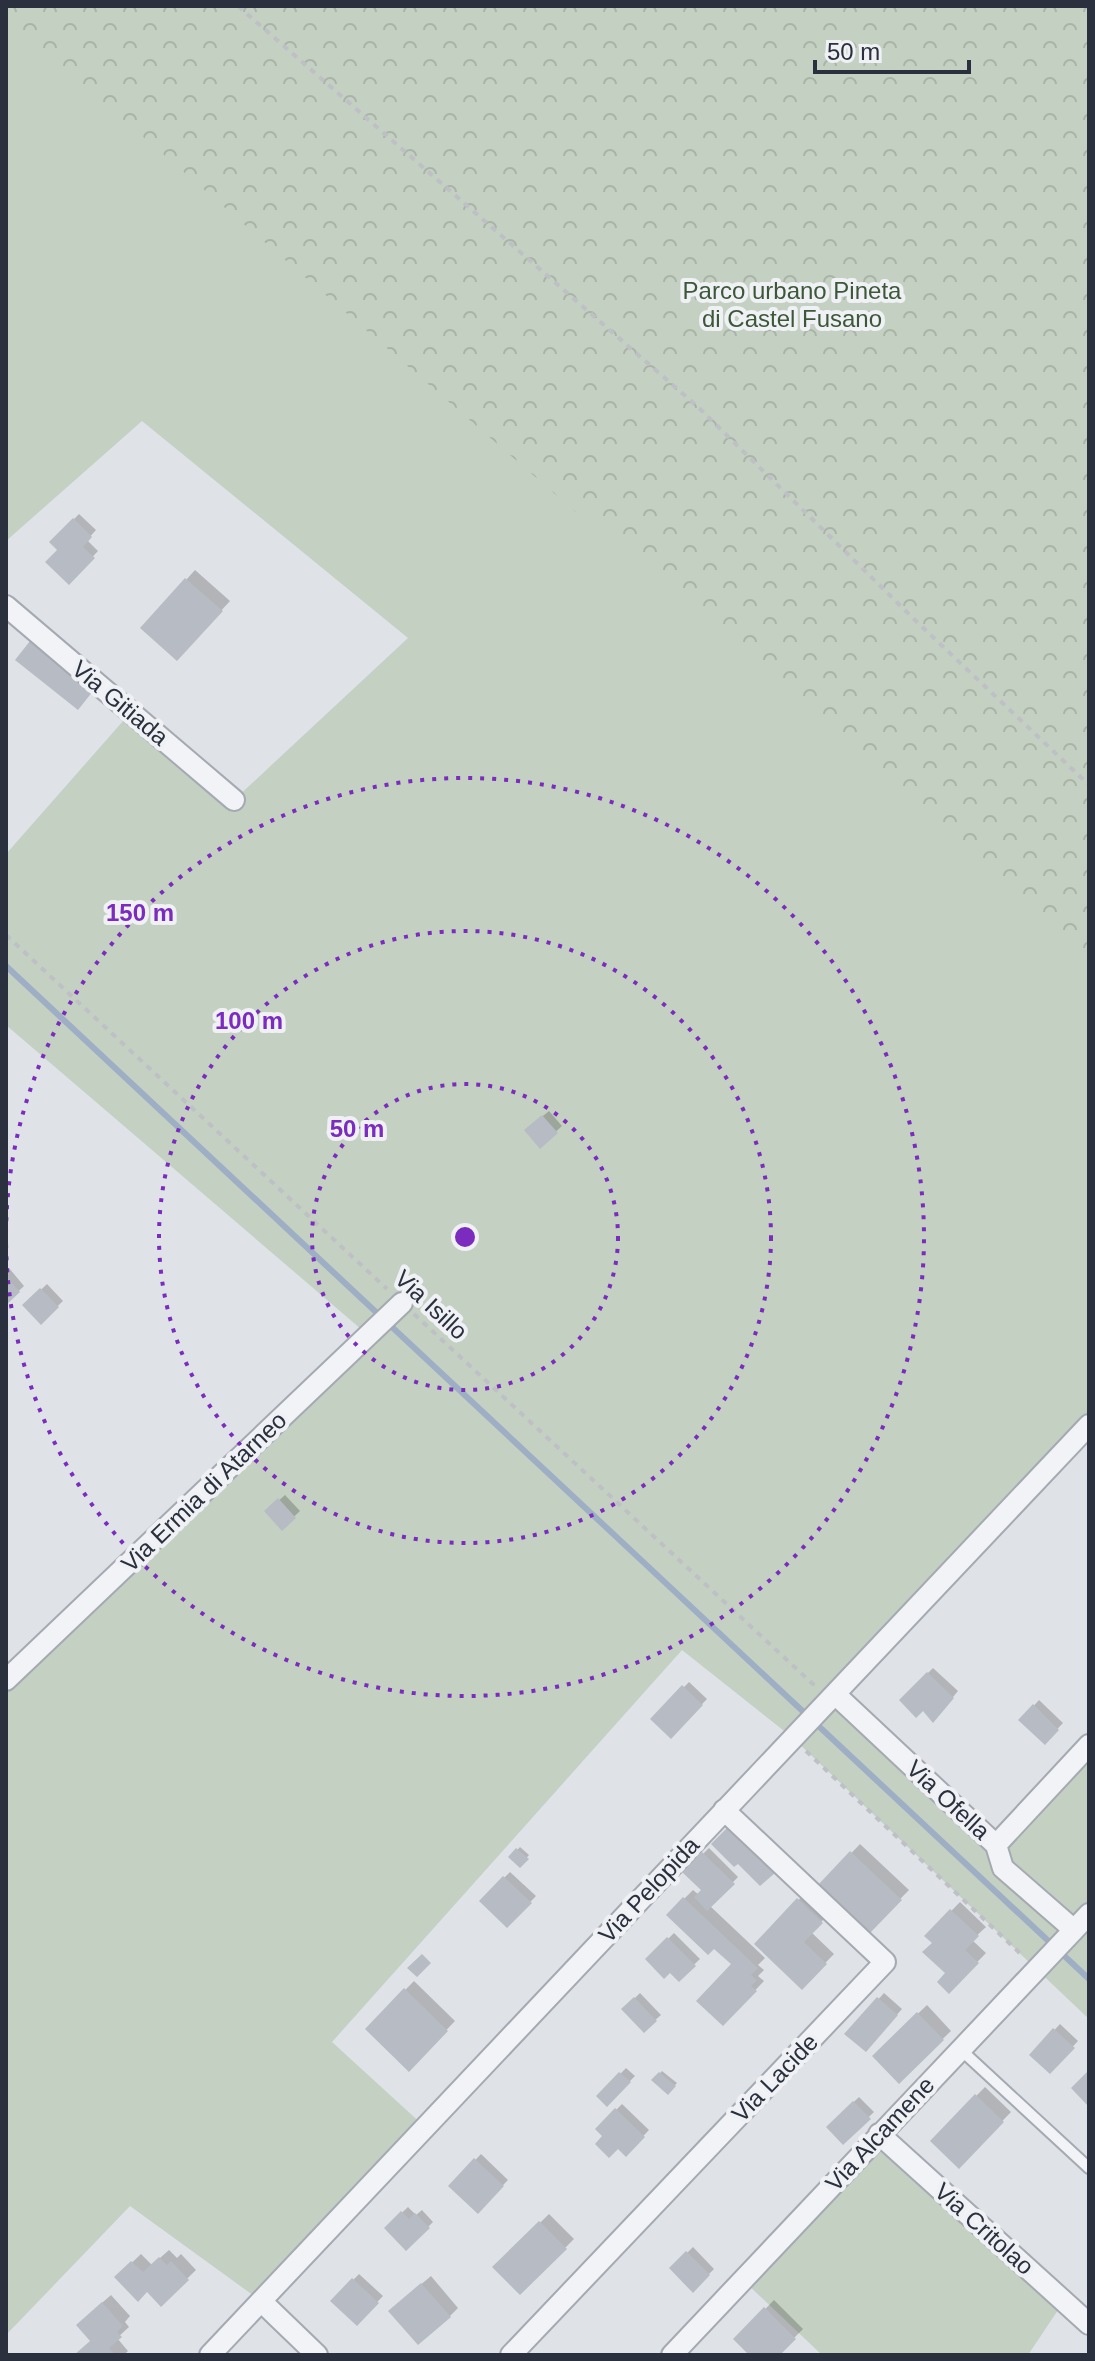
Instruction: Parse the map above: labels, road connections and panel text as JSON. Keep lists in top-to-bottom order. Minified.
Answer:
{"streets":{"street":["Via Gitiada","Via Ermia di Atarneo","Via Ofella","Via Pelopida","Via Lacide","Via Alcamene","Via Critolao"],"path":["Via Isillo"]},"crossings":[["Via Isillo","Via Ermia di Atarneo"],["Via Isillo","Via Ofella"],["Via Isillo","Via Pelopida"],["Via Ofella","Via Pelopida"],["Via Pelopida","Via Lacide"],["Via Alcamene","Via Critolao"]],"parks":["Parco urbano Pineta di Castel Fusano"],"scale_bar":"50 m","rings":["150 m","100 m","50 m"]}
